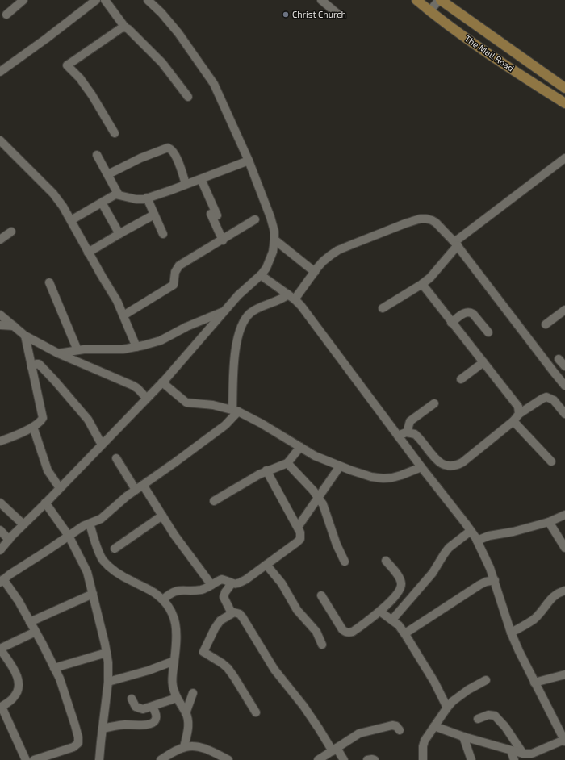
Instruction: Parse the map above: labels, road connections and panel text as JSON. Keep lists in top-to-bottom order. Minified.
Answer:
{"streets":{"main road":["The Mall Road"]},"places":["Christ Church"]}
